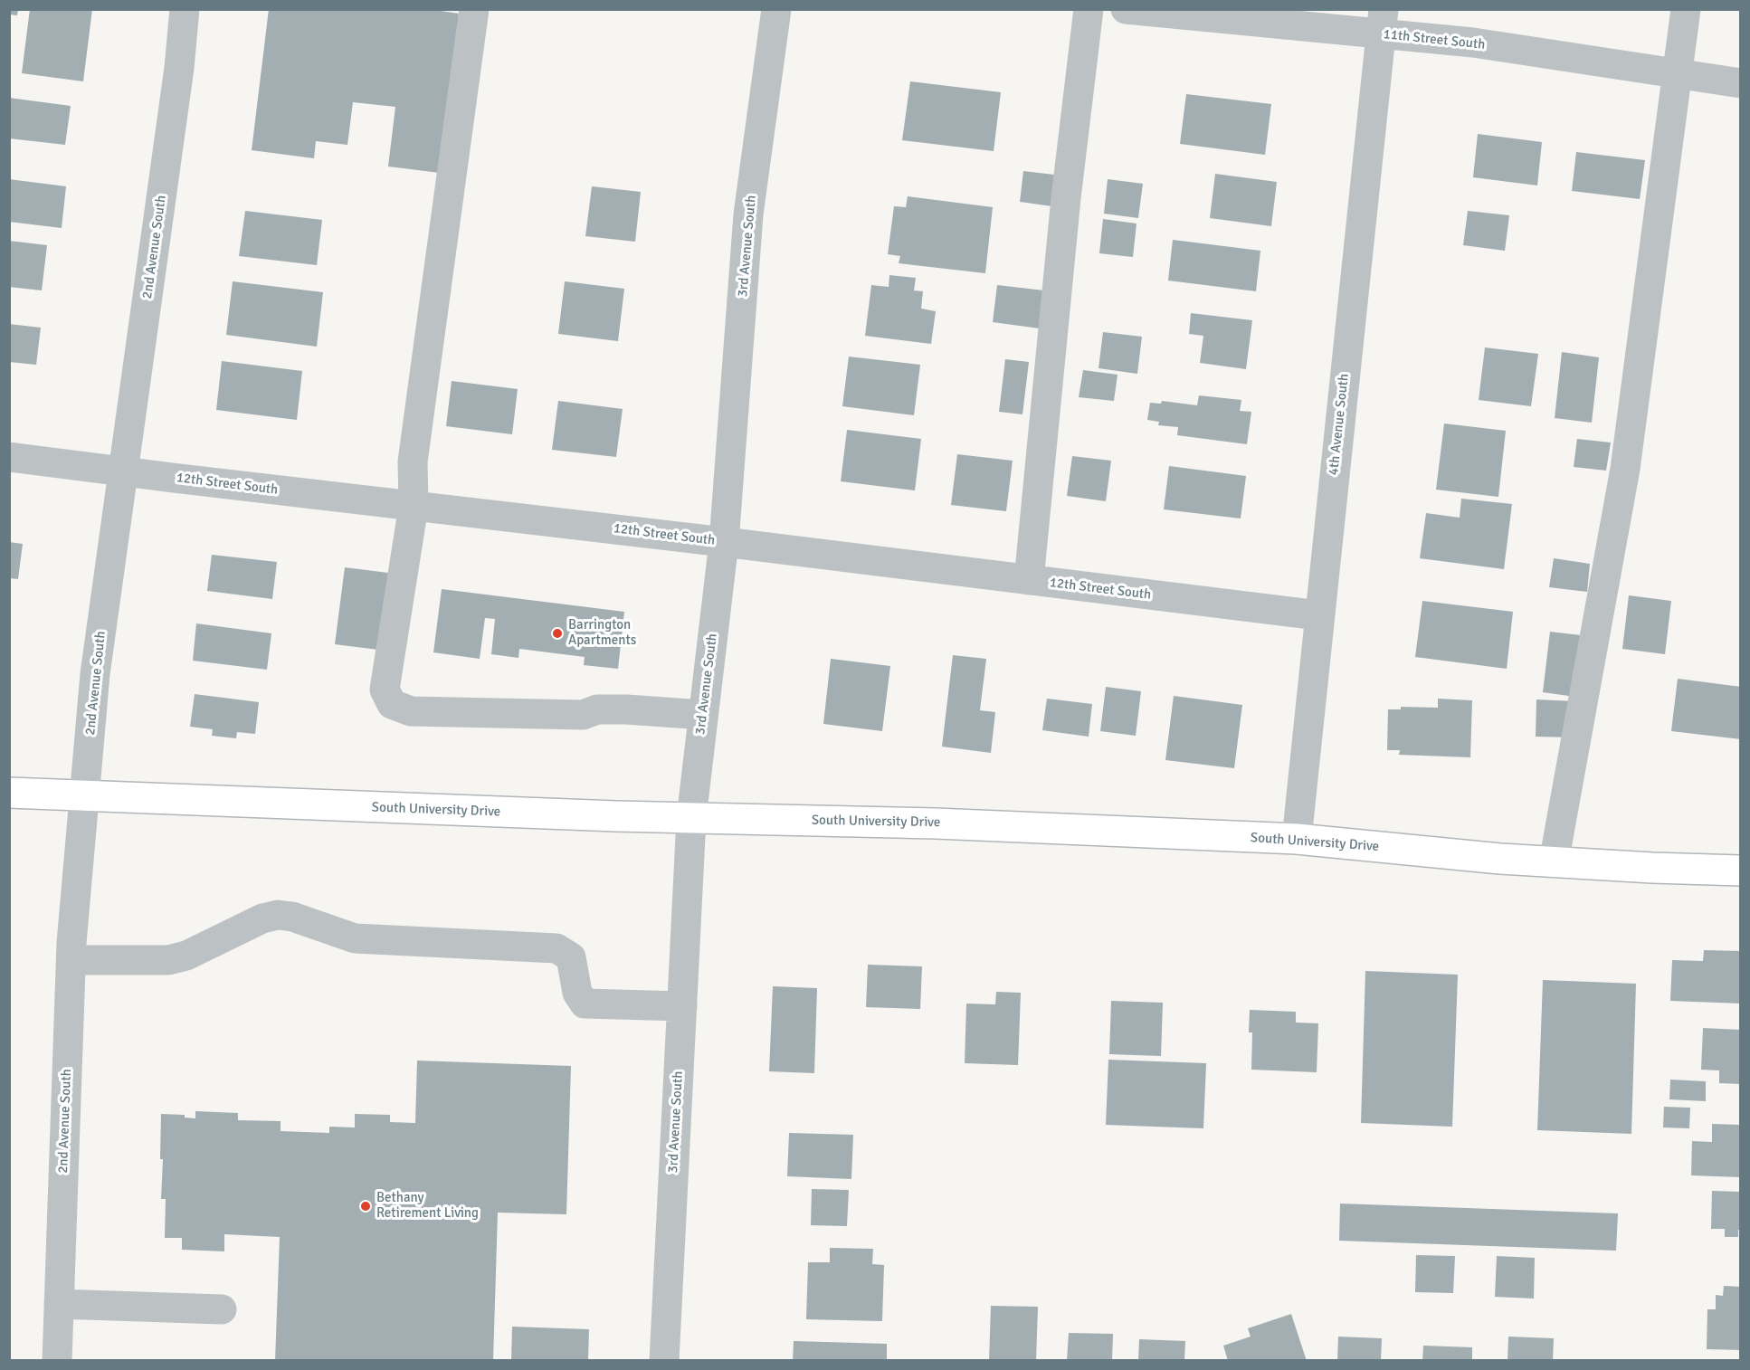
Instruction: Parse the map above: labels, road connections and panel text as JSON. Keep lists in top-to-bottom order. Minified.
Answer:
{"streets":{"main road":["South University Drive"],"street":["11th Street South","3rd Avenue South","2nd Avenue South","4th Avenue South","12th Street South"]},"crossings":[["11th Street South","4th Avenue South"],["3rd Avenue South","12th Street South"],["3rd Avenue South","South University Drive"],["2nd Avenue South","12th Street South"],["2nd Avenue South","South University Drive"],["4th Avenue South","12th Street South"],["4th Avenue South","South University Drive"]],"places":["Barrington Apartments","Bethany Retirement Living"]}
